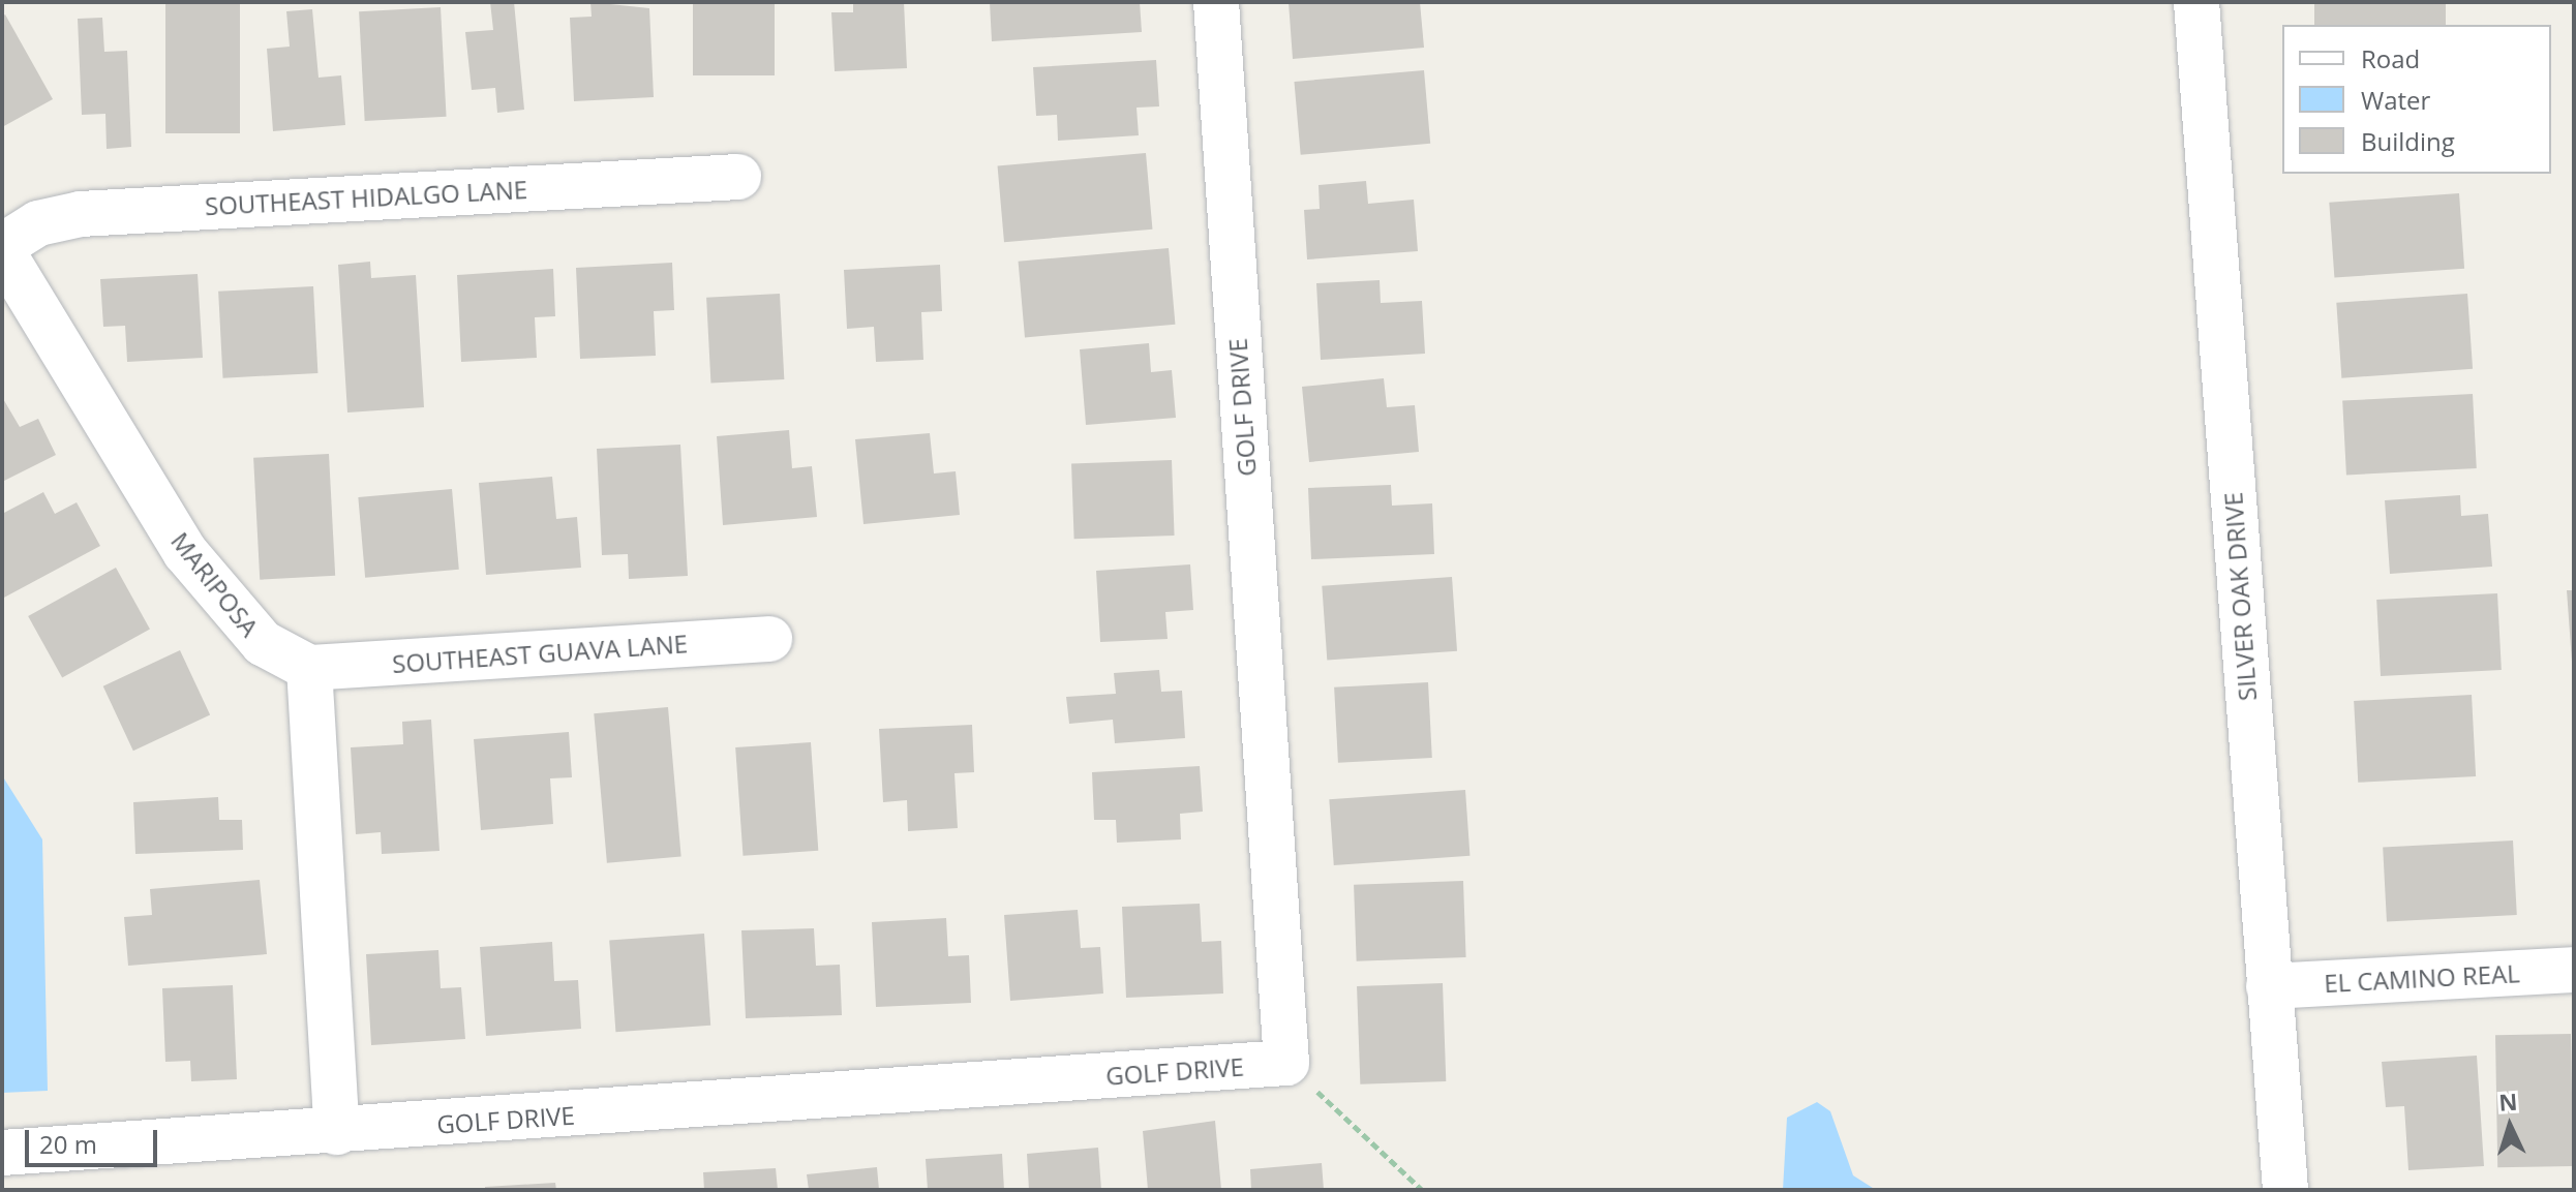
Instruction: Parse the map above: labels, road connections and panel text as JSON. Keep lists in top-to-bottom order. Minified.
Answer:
{"streets":{"street":["SOUTHEAST HIDALGO LANE","GOLF DRIVE","MARIPOSA","SILVER OAK DRIVE","SOUTHEAST GUAVA LANE","EL CAMINO REAL"]},"crossings":[["SOUTHEAST HIDALGO LANE","MARIPOSA"],["MARIPOSA","SOUTHEAST GUAVA LANE"],["SILVER OAK DRIVE","EL CAMINO REAL"]],"legend":["Road","Water","Building"],"scale_bar":"20 m","north":"top"}
